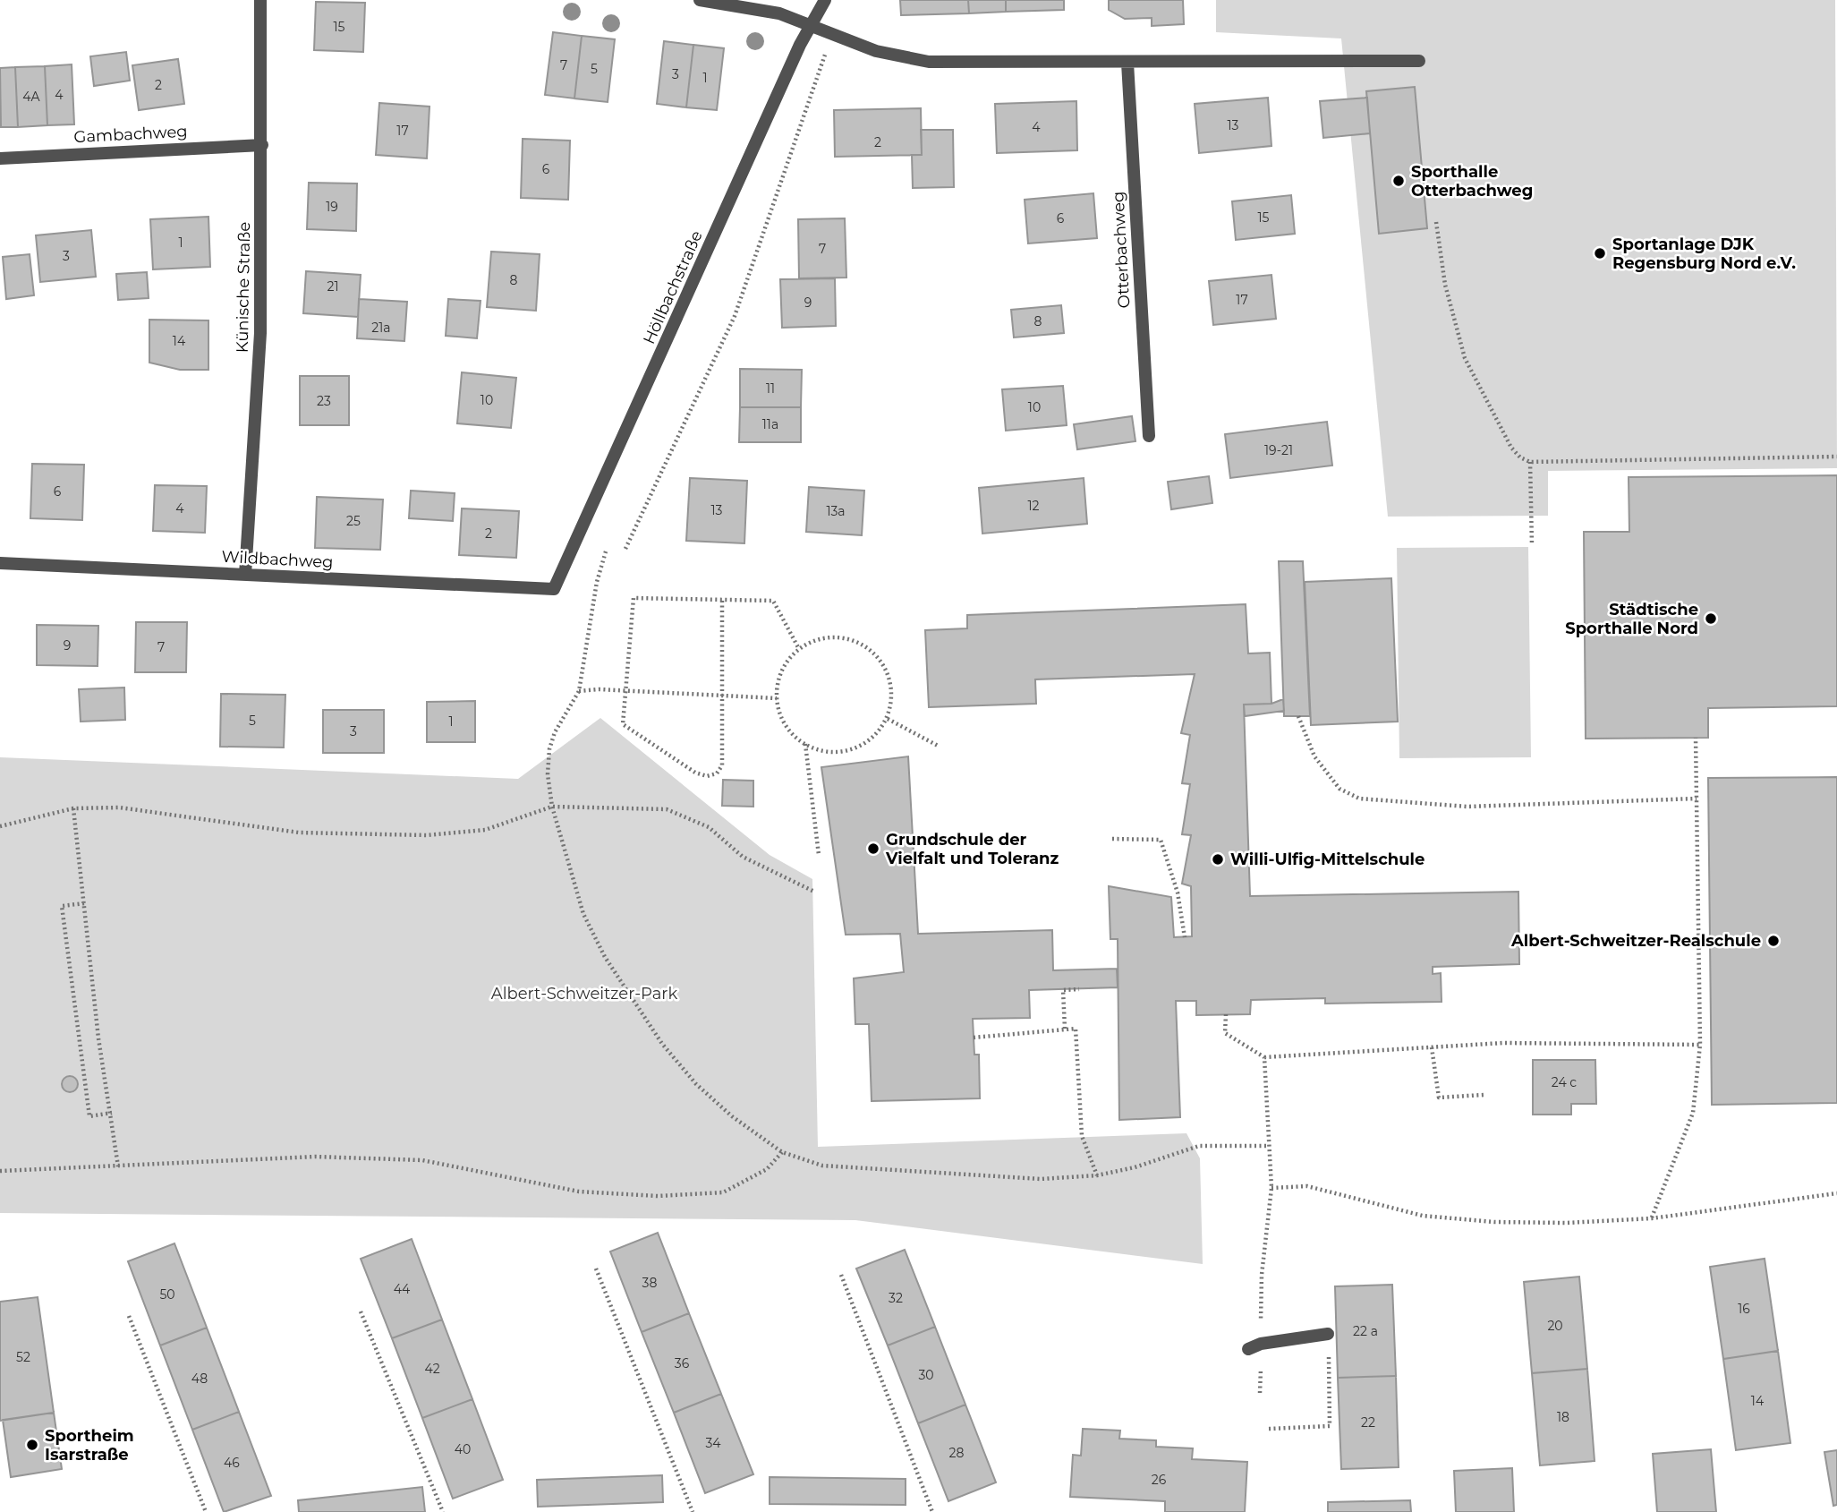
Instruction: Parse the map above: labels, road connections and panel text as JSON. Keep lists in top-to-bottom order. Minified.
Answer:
{"streets":{"street":["Gambachweg","Otterbachweg","Künische Straße","Höllbachstraße","Wildbachweg"]},"crossings":[["Gambachweg","Künische Straße"],["Künische Straße","Wildbachweg"],["Höllbachstraße","Wildbachweg"]],"parks":["Albert-Schweitzer-Park"],"places":["Sporthalle Otterbachweg","Sportanlage DJK Regensburg Nord e.V.","Städtische Sporthalle Nord","Grundschule der Vielfalt und Toleranz","Willi-Ulfig-Mittelschule","Albert-Schweitzer-Realschule","Sportheim Isarstraße"],"house_numbers":["15","7","5","3","1","2","4","4A","13","4","17","2","6","19","15","6","1","7","3","8","21","17","9","8","21a","14","11","10","23","10","11a","19-21","6","12","4","13","13a","25","2","9","7","5","1","3","24 c","38","44","50","32","16","20","22 a","52","36","42","30","48","14","18","22","34","40","28","46","26"]}
